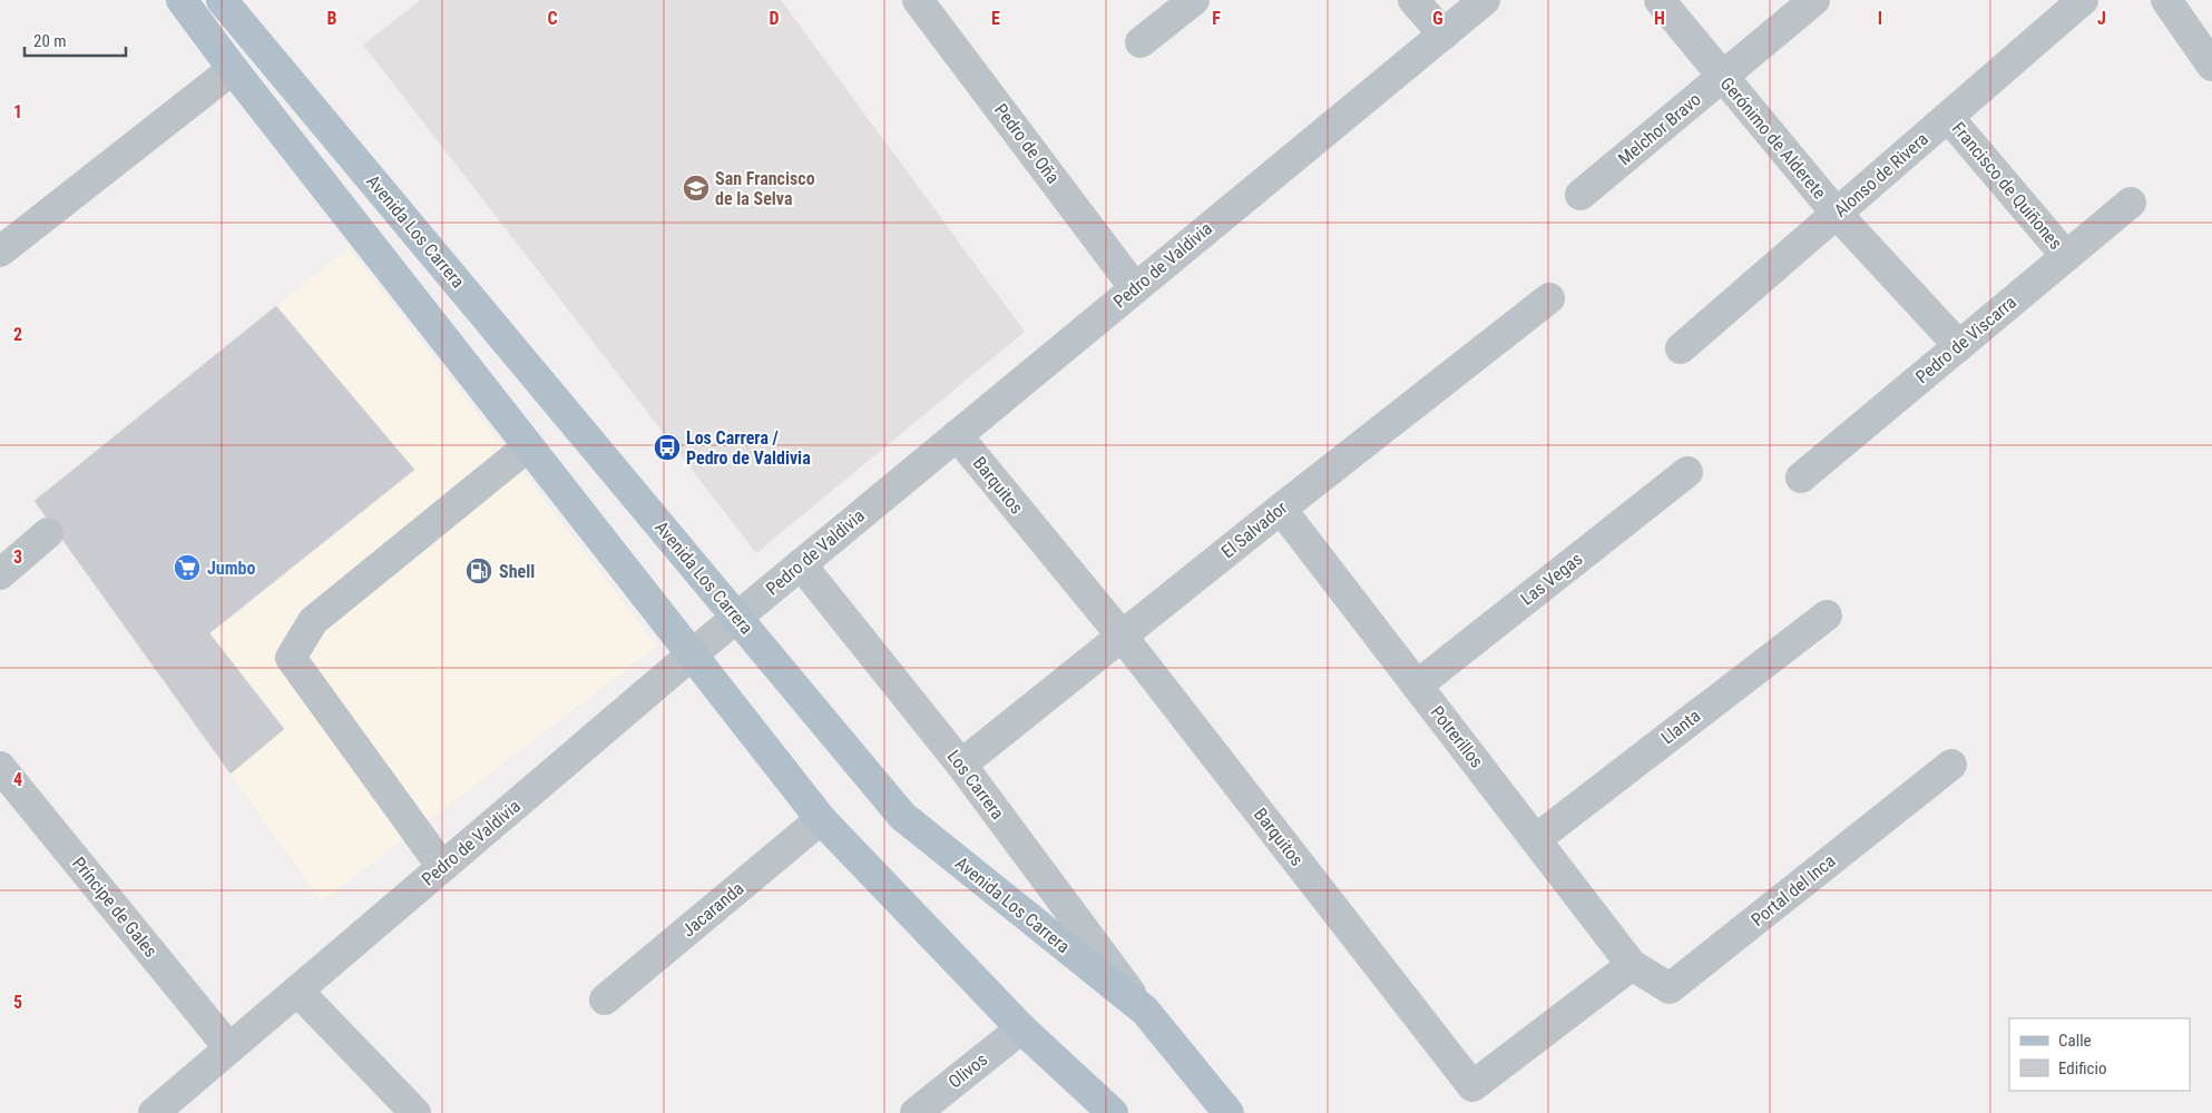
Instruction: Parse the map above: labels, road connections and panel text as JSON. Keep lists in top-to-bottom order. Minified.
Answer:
{"streets":{"main road":["Avenida Los Carrera"],"street":["Melchor Bravo","Gerónimo de Alderete","Pedro de Oña","Alonso de Rivera","Francisco de Quiñones","Pedro de Valdivia","Pedro de Viscarra","Barquitos","El Salvador","Las Vegas","Llanta","Potrerillos","Los Carrera","Portal del Inca","Príncipe de Gales","Jacaranda","Olivos"]},"crossings":[["Melchor Bravo","Gerónimo de Alderete"],["Gerónimo de Alderete","Alonso de Rivera"],["Gerónimo de Alderete","Pedro de Viscarra"],["Pedro de Oña","Pedro de Valdivia"],["Alonso de Rivera","Francisco de Quiñones"],["Francisco de Quiñones","Pedro de Viscarra"],["Avenida Los Carrera","Pedro de Valdivia"],["Avenida Los Carrera","Los Carrera"],["Pedro de Valdivia","Barquitos"],["Pedro de Valdivia","Los Carrera"],["Pedro de Valdivia","Príncipe de Gales"],["Barquitos","El Salvador"],["Barquitos","Potrerillos"],["Barquitos","Portal del Inca"],["El Salvador","Potrerillos"],["El Salvador","Los Carrera"],["Las Vegas","Potrerillos"],["Llanta","Potrerillos"],["Potrerillos","Portal del Inca"]],"places":{"school or university":["San Francisco de la Selva"],"bus stop":["Los Carrera / Pedro de Valdivia"],"supermarket":["Jumbo"],"fuel station":["Shell"]},"legend":["Calle","Edificio"],"scale_bar":"20 m","grid":{"columns":["B","C","D","E","F","G","H","I","J"],"rows":["1","2","3","4","5"]}}
